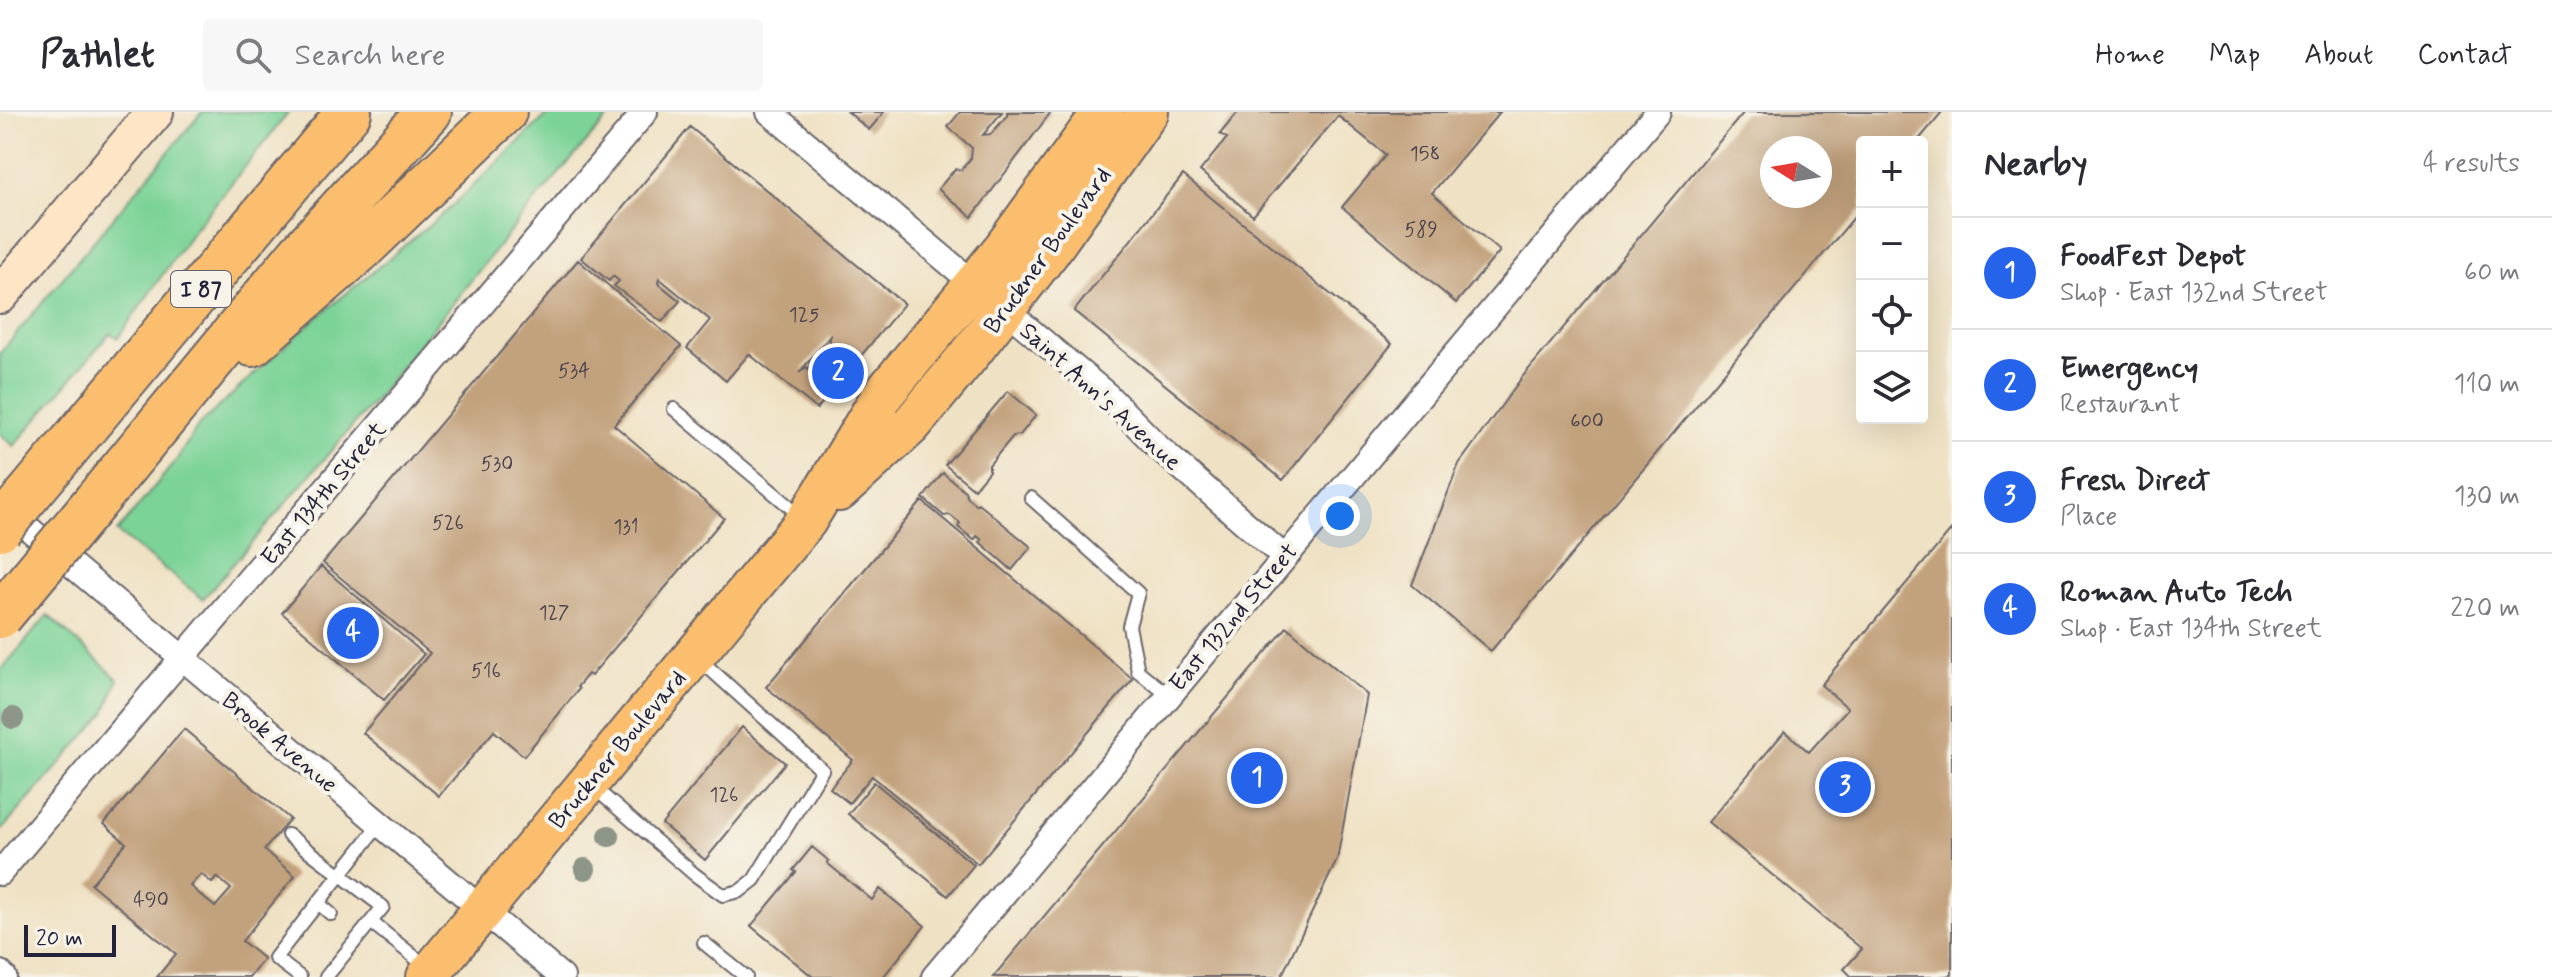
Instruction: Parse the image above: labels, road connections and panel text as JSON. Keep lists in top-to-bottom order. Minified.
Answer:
{"streets":{"highway":["I 87"],"main road":["Bruckner Boulevard"],"street":["Saint Ann's Avenue","East 134th Street","East 132nd Street","Brook Avenue"]},"crossings":[["Bruckner Boulevard","Saint Ann's Avenue"],["Bruckner Boulevard","Brook Avenue"],["Saint Ann's Avenue","East 132nd Street"],["East 134th Street","Brook Avenue"]],"house_numbers":["158","589","125","534","600","530","526","131","127","516","126","490"],"scale_bar":"20 m","north":"left","page":{"header":"Pathlet","search":"Search here","nav":["Home","Map","About","Contact"],"heading":["Nearby","4 results"],"map_buttons":["+","−"],"list":[{"mark":"1","name":"FoodFest Depot","note":"Shop · East 132nd Street","value":"60 m"},{"mark":"2","name":"Emergency","note":"Restaurant","value":"110 m"},{"mark":"3","name":"Fresh Direct","note":"Place","value":"130 m"},{"mark":"4","name":"Roman Auto Tech","note":"Shop · East 134th Street","value":"220 m"}],"pins":["2","4","1","3"],"scale":"20 m"}}
